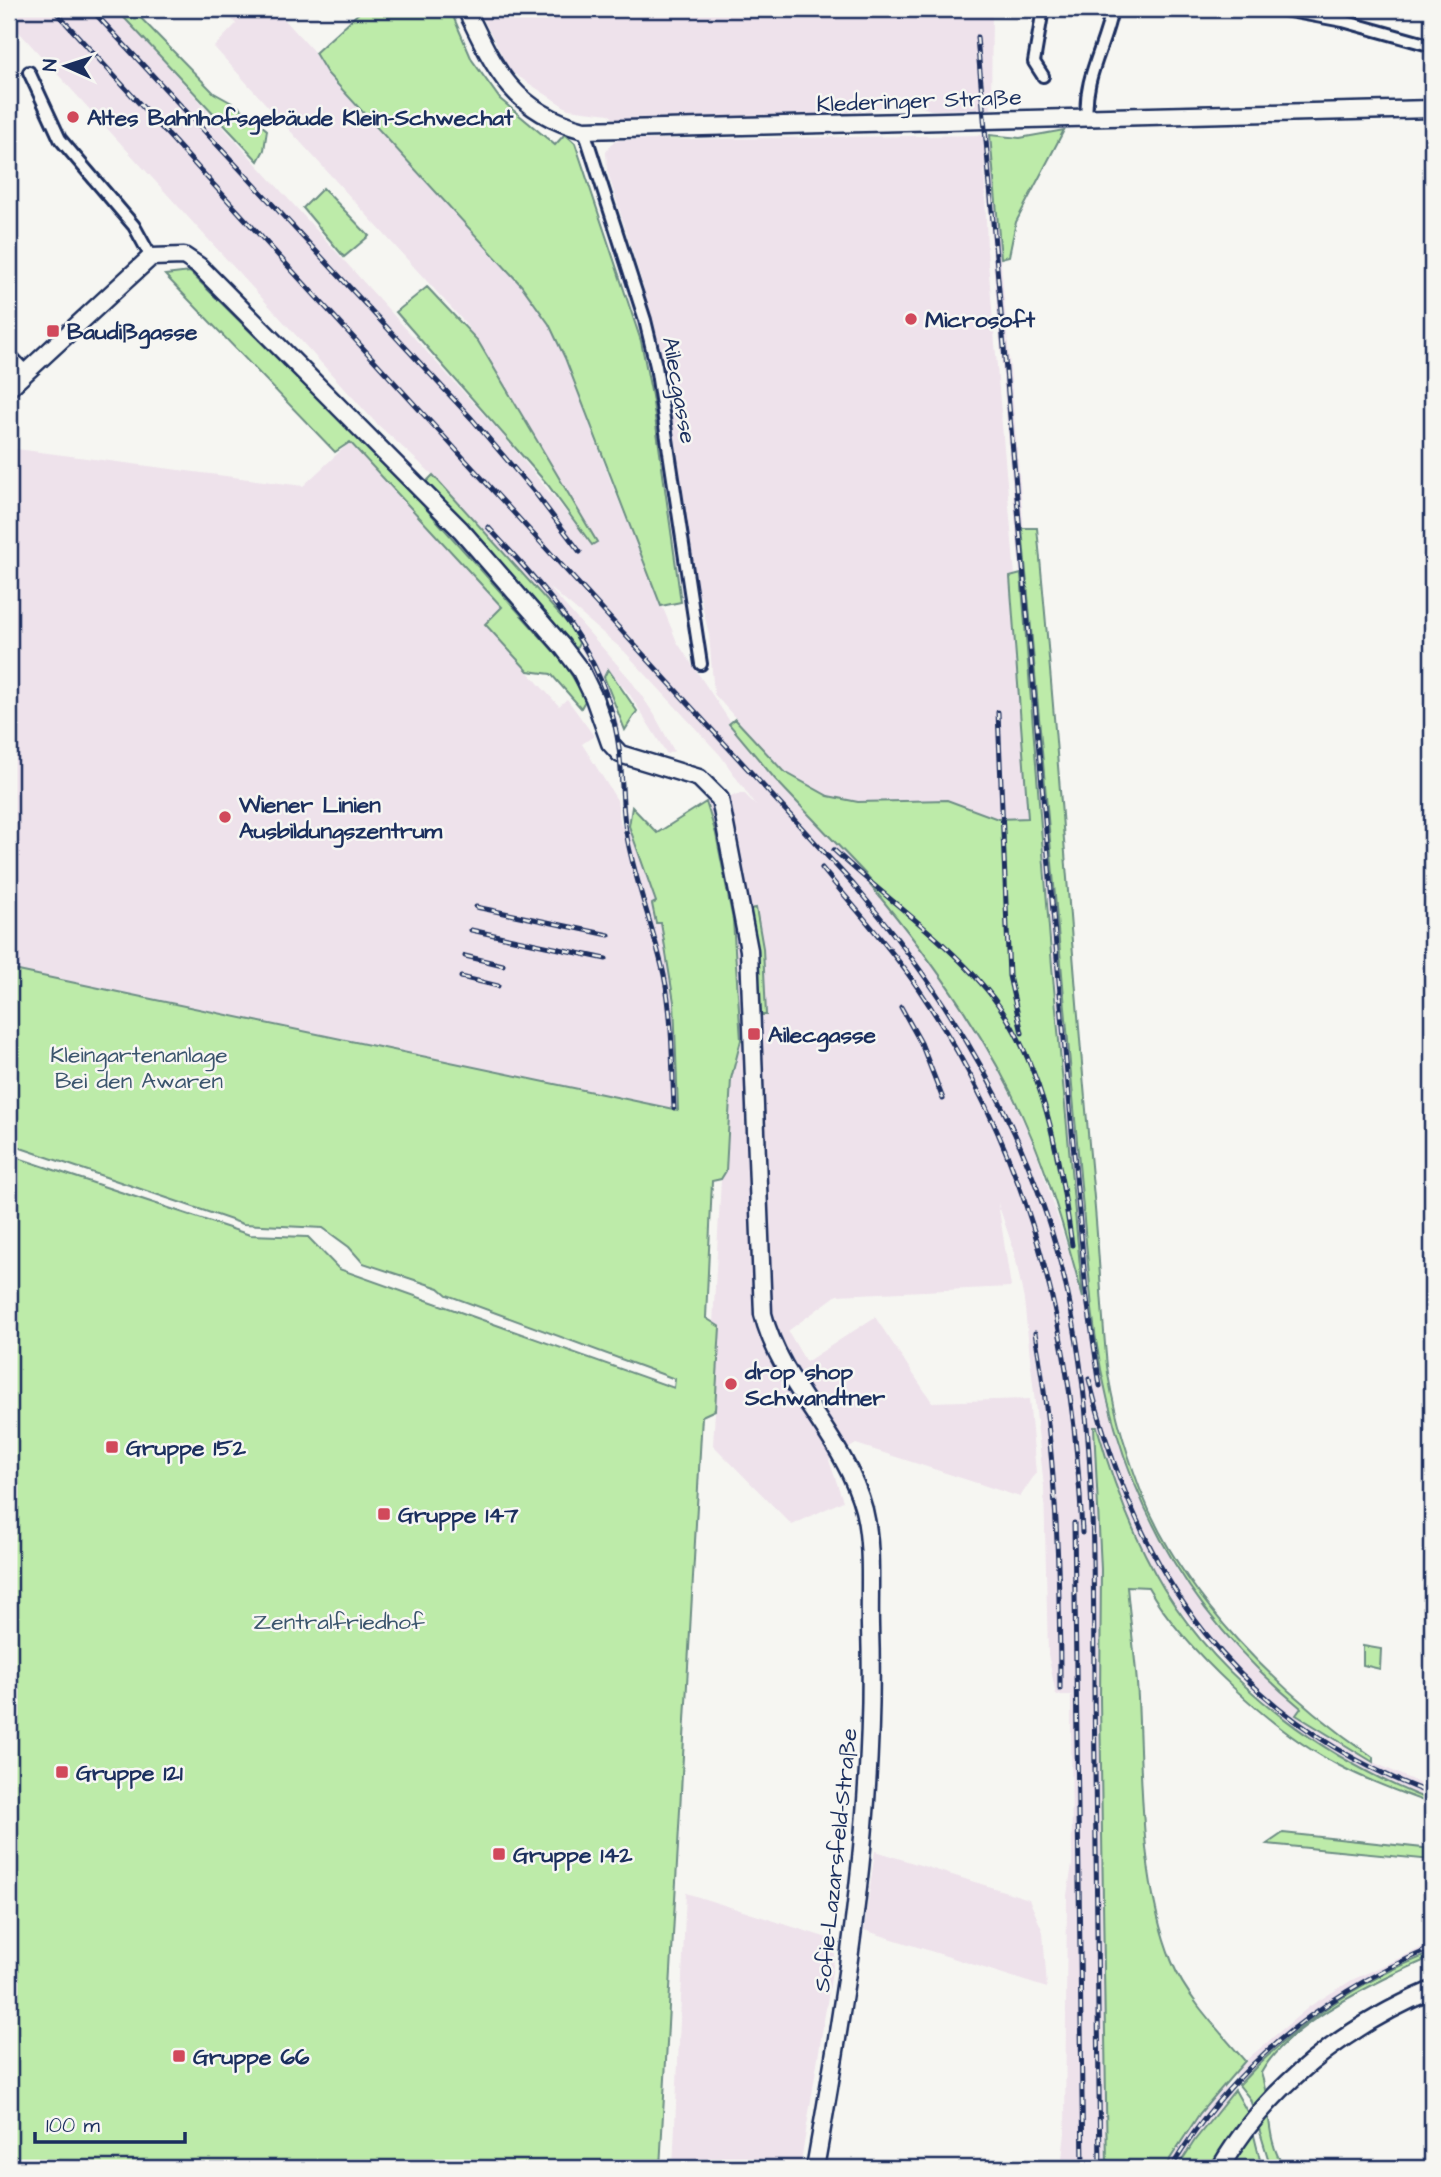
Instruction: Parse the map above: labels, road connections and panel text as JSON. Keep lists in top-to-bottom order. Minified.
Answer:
{"streets":{"street":["Klederinger Straße","Ailecgasse","Sofie-Lazarsfeld-Straße"]},"crossings":[["Klederinger Straße","Ailecgasse"]],"parks":["Kleingartenanlage Bei den Awaren","Zentralfriedhof"],"places":{"other":["Altes Bahnhofsgebäude Klein-Schwechat","Microsoft","Wiener Linien Ausbildungszentrum","drop shop Schwandtner"],"transit":["Baudißgasse","Ailecgasse","Gruppe 152","Gruppe 147","Gruppe 121","Gruppe 142","Gruppe 66"]},"scale_bar":"100 m","north":"left"}
